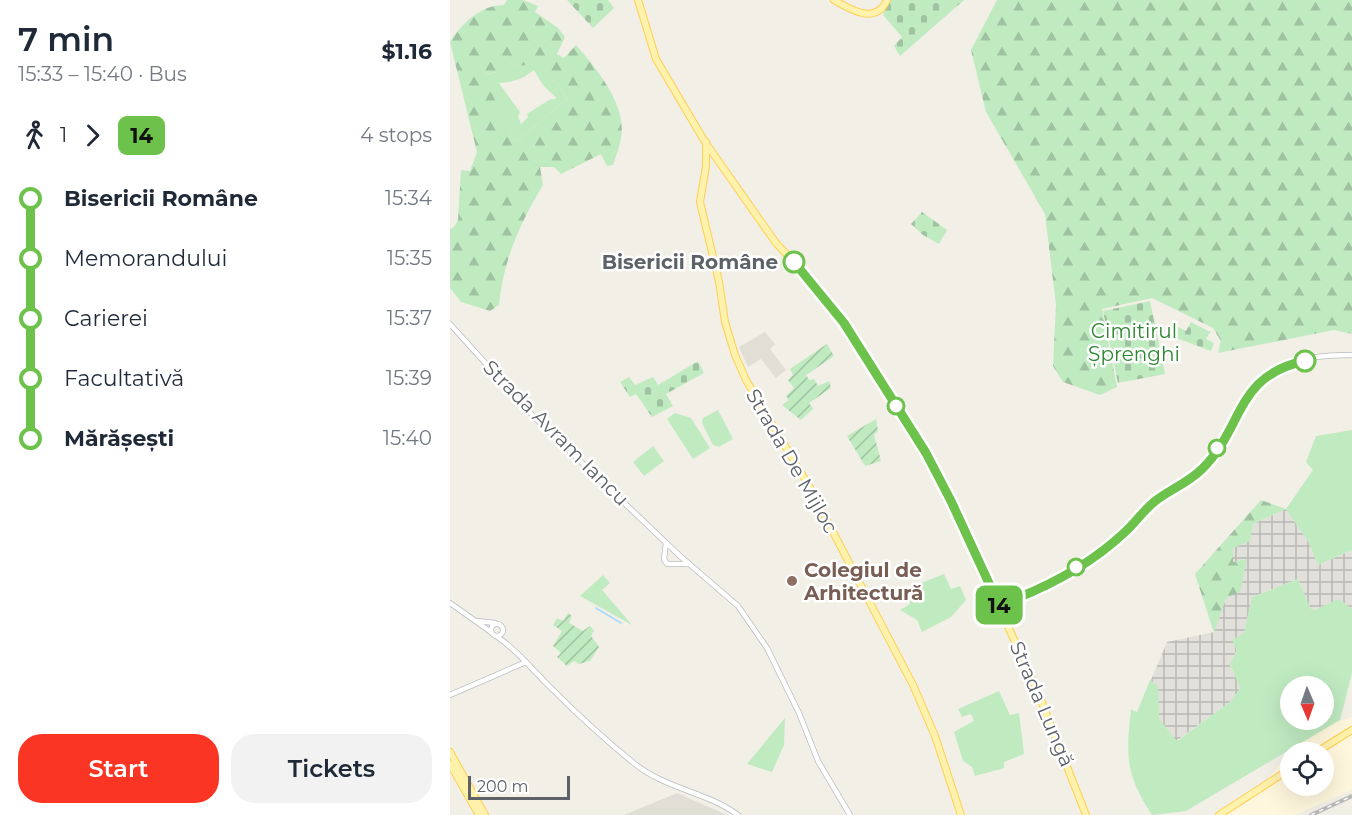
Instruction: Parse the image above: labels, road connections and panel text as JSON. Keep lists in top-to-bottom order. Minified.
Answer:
{"streets":{"main road":["Strada De Mijloc","Strada Lungă"],"street":["Strada Avram Iancu"]},"crossings":[["Strada De Mijloc","Strada Lungă"]],"parks":["Cimitirul Șprenghi"],"places":["Bisericii Române","Colegiul de Arhitectură"],"lines":["bus line 14"],"scale_bar":"200 m","north":"bottom","page":{"heading":["7 min","15:33 – 15:40 · Bus","$1.16"],"on_map":"14","legs":["1","14","4 stops"],"list":[{"name":"Bisericii Române","value":"15:34"},{"name":"Memorandului","value":"15:35"},{"name":"Carierei","value":"15:37"},{"name":"Facultativă","value":"15:39"},{"name":"Mărășești","value":"15:40"}],"buttons":["Start","Tickets"],"scale":"200 m"}}
